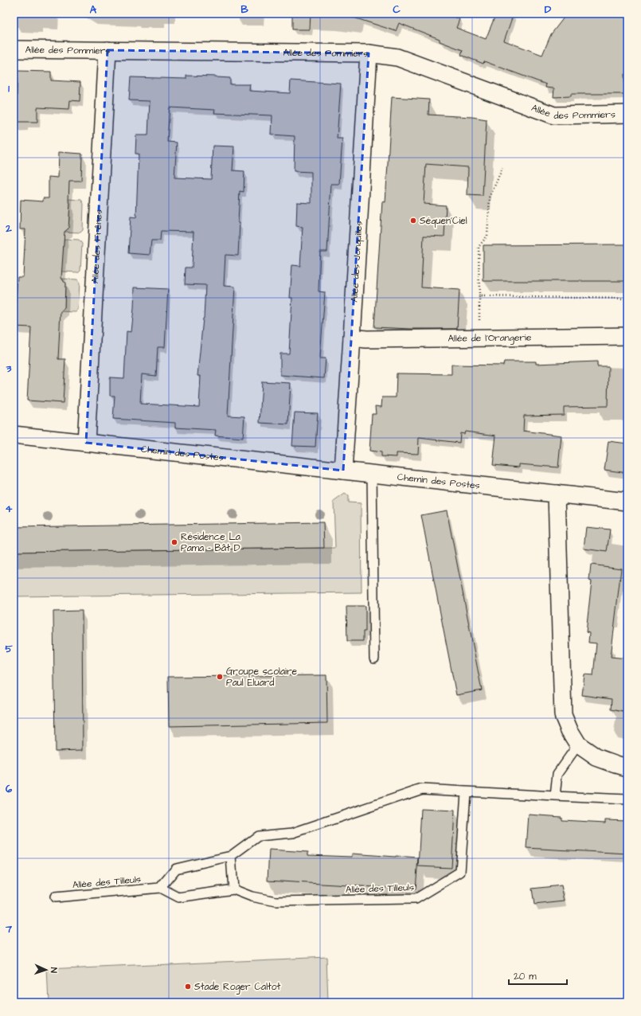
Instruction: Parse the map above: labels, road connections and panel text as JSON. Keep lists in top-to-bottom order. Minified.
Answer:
{"streets":{"street":["Allée des Pommiers","Allée des Frênes","Allée des Jonquilles","Allée de l'Orangerie","Chemin des Postes"],"lane":["Allée des Tilleuls"]},"crossings":[["Allée des Pommiers","Allée des Frênes"],["Allée des Pommiers","Allée des Jonquilles"],["Allée des Frênes","Chemin des Postes"],["Allée des Jonquilles","Allée de l'Orangerie"],["Allée des Jonquilles","Chemin des Postes"]],"places":["Séquen'Ciel","Résidence La Pama - Bât D","Groupe scolaire Paul Eluard","Stade Roger Caltot"],"scale_bar":"20 m","north":"right","grid":{"columns":["A","B","C","D"],"rows":["1","2","3","4","5","6","7"]}}
